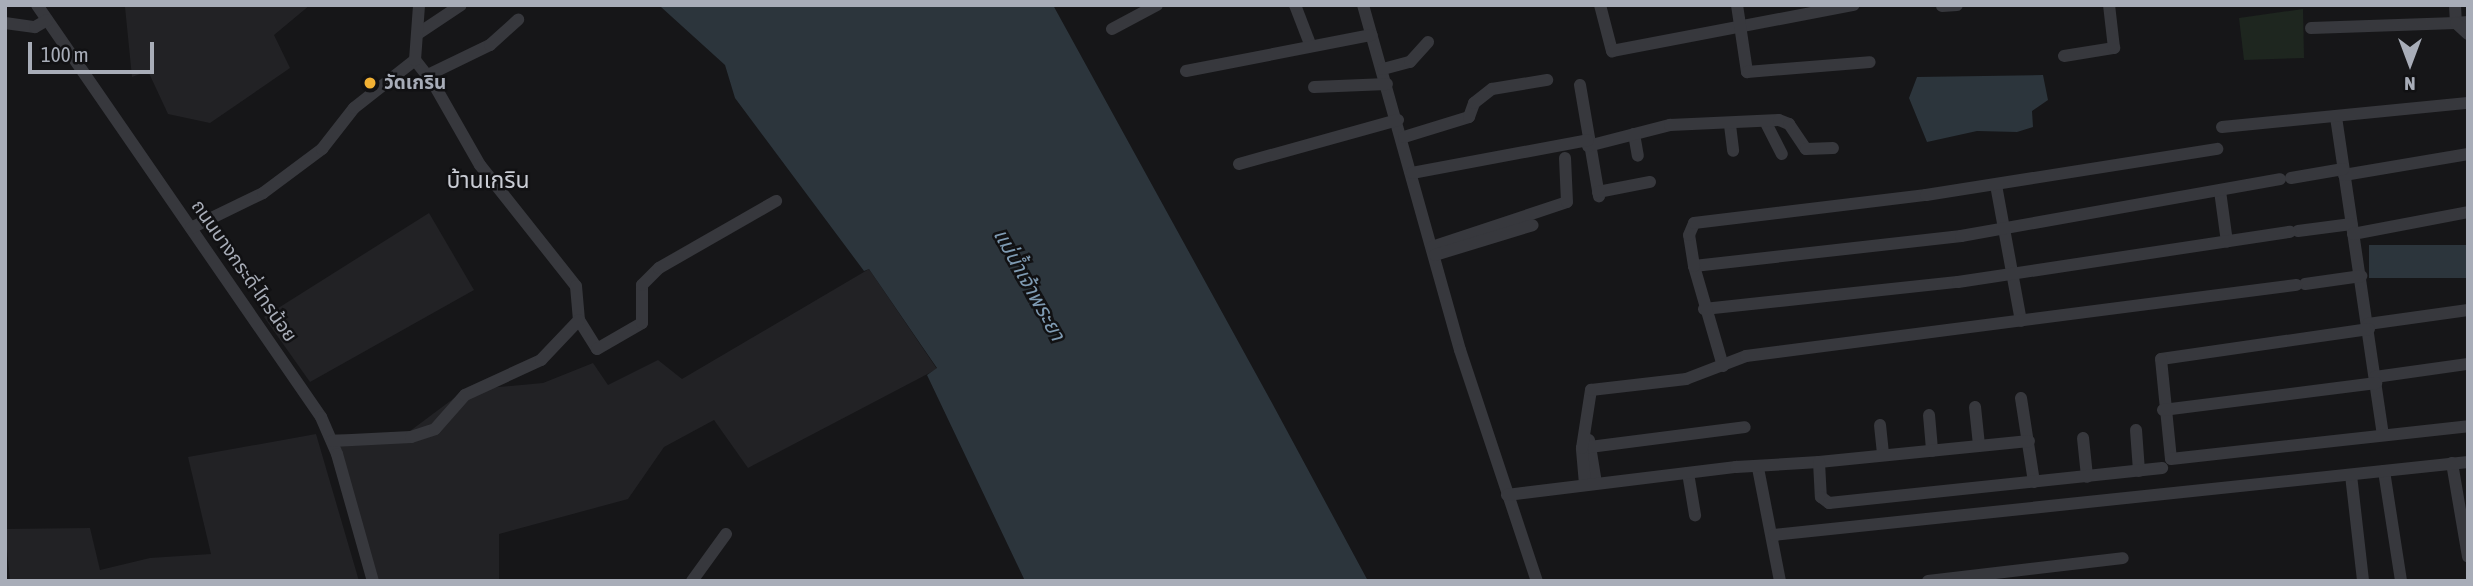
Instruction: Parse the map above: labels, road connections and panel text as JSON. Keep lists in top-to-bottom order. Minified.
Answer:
{"streets":{"street":["ถนนบางกระดี่-ไทรน้อย"]},"districts":["บ้านเกริน"],"water":["แม่น้ำเจ้าพระยา"],"places":["วัดเกริน"],"scale_bar":"100 m","north":"bottom"}
